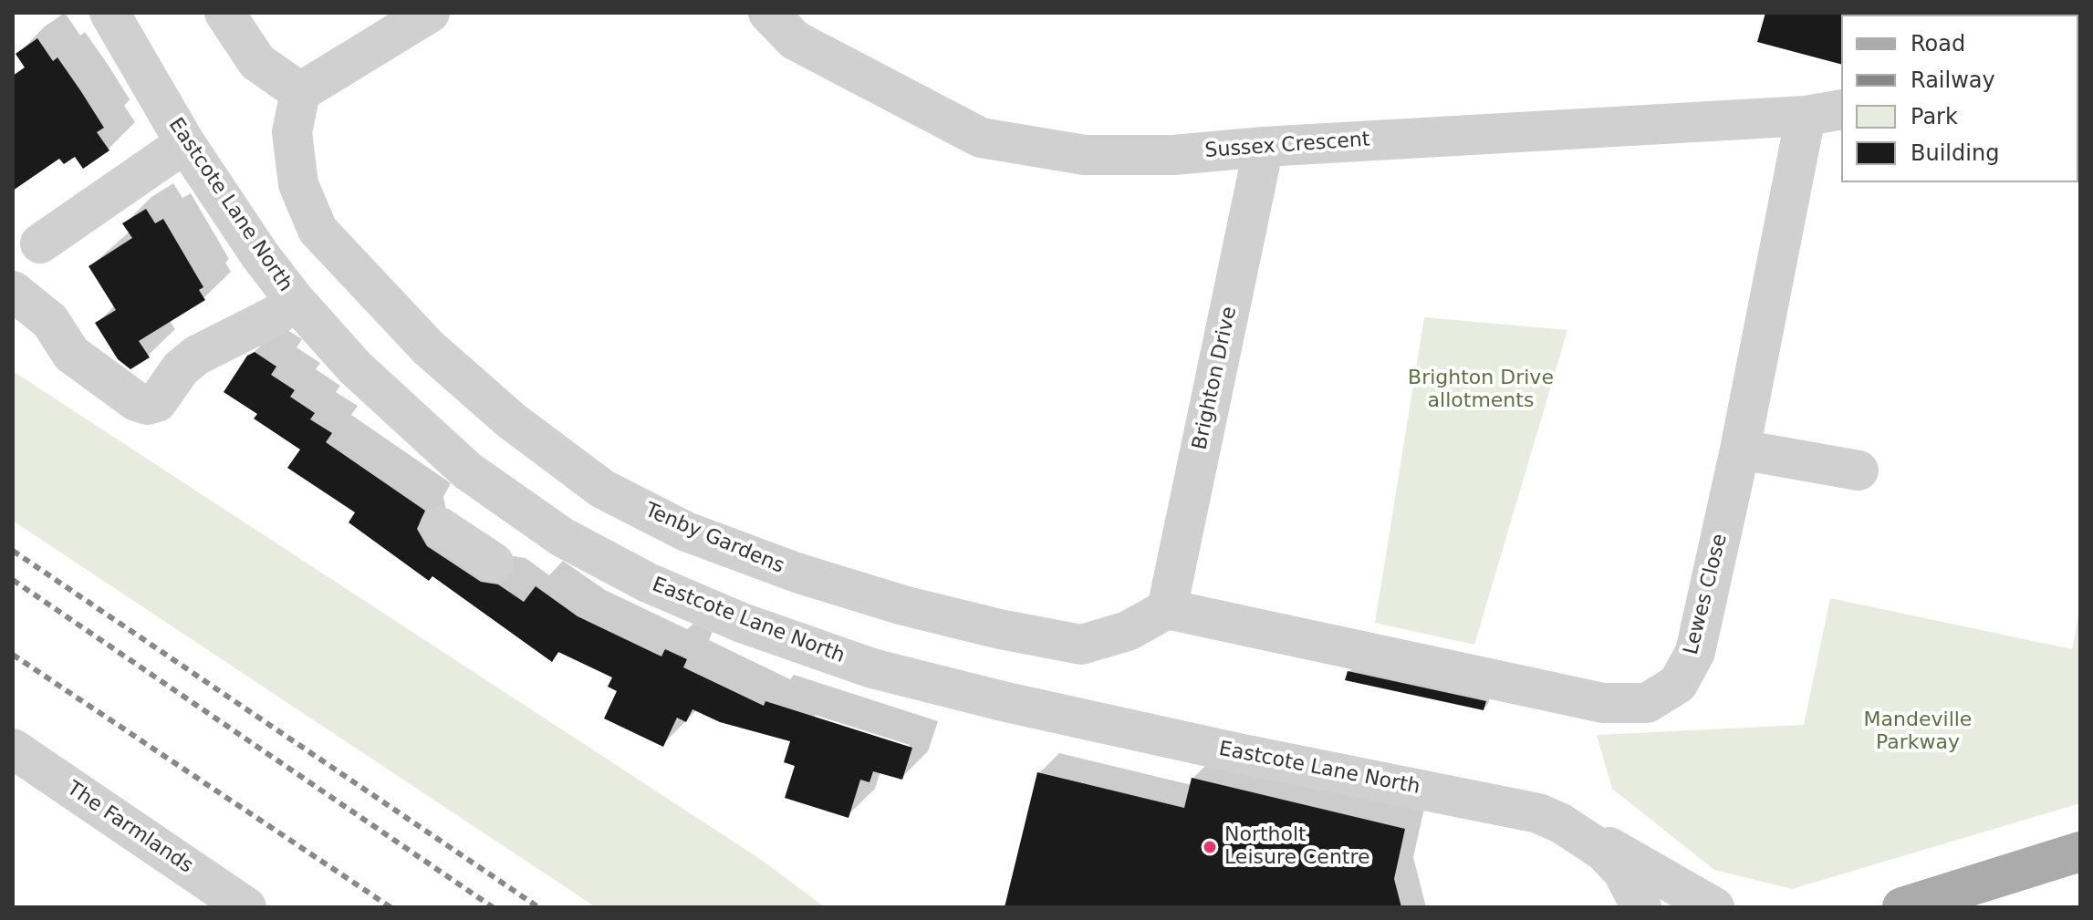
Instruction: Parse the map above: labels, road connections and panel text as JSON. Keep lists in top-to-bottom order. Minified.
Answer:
{"streets":{"street":["Sussex Crescent","Eastcote Lane North","Brighton Drive","Tenby Gardens","Lewes Close","The Farmlands"]},"crossings":[["Sussex Crescent","Brighton Drive"],["Sussex Crescent","Lewes Close"],["Brighton Drive","Tenby Gardens"],["Brighton Drive","Lewes Close"],["Tenby Gardens","Lewes Close"]],"parks":["Brighton Drive allotments","Mandeville Parkway"],"places":["Northolt Leisure Centre"],"legend":["Road","Railway","Park","Building"]}
